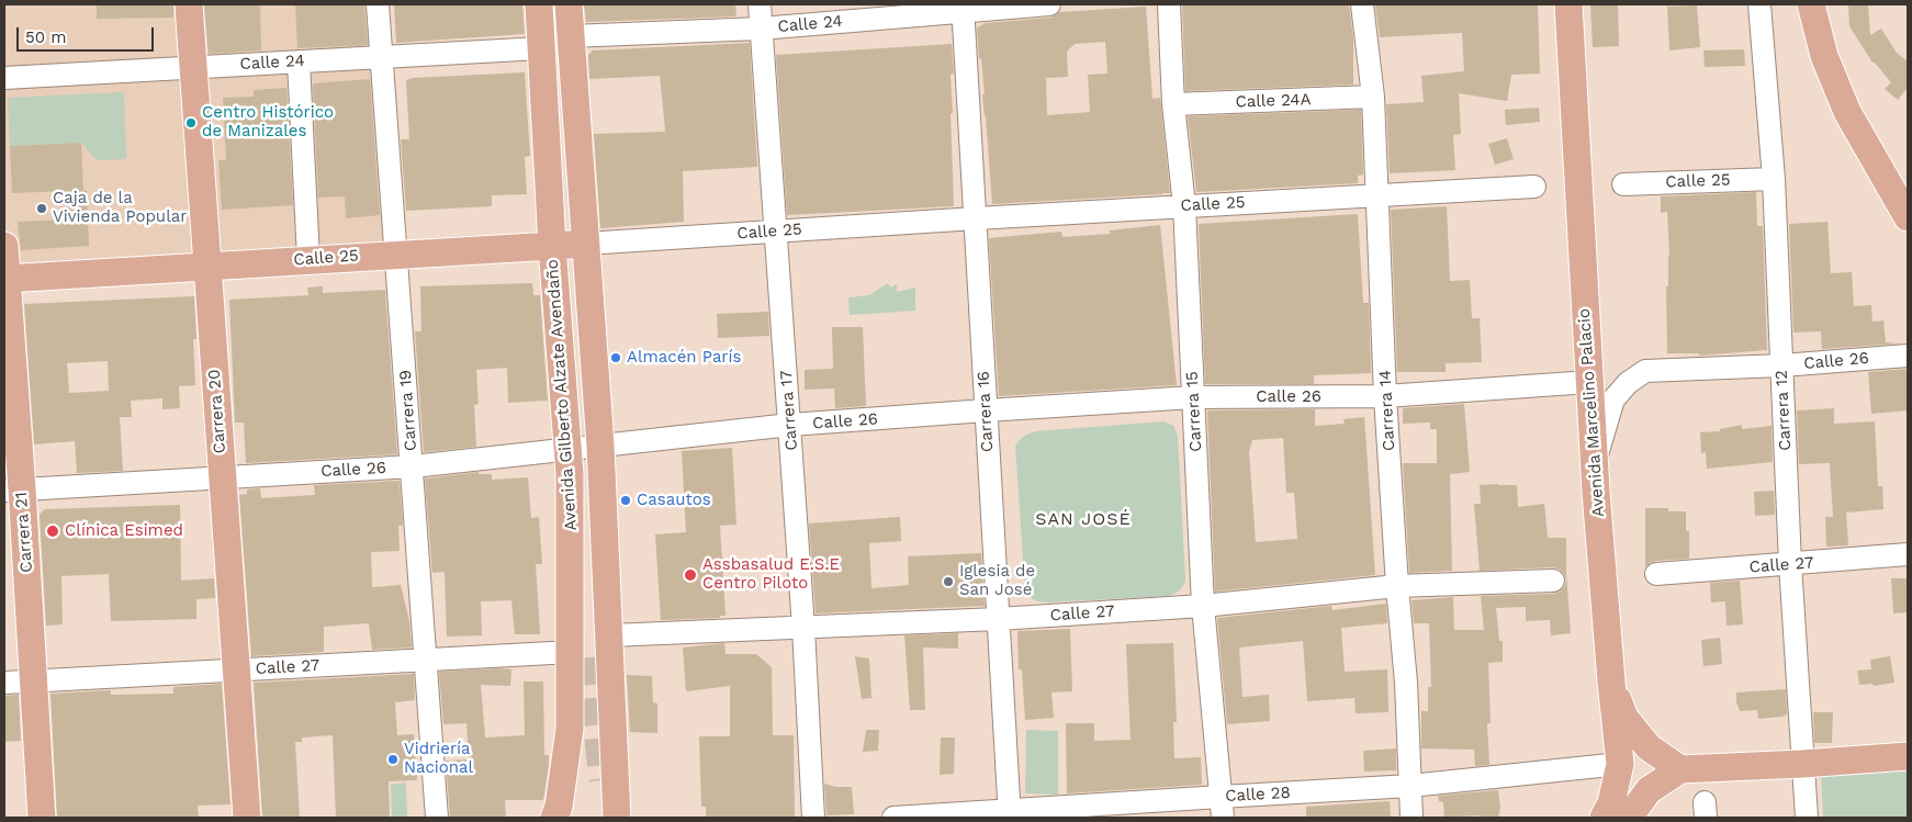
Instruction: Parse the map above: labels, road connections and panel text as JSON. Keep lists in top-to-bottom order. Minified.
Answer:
{"streets":{"main road":["Calle 25","Avenida Gilberto Alzate Avendaño","Carrera 20","Avenida Marcelino Palacio","Carrera 21"],"street":["Calle 24","Calle 24A","Calle 26","Carrera 19","Carrera 17","Carrera 14","Carrera 12","Carrera 16","Carrera 15","Calle 27","Calle 28"]},"crossings":[["Calle 24","Avenida Gilberto Alzate Avendaño"],["Calle 24","Carrera 19"],["Calle 24","Carrera 17"],["Calle 24","Carrera 20"],["Calle 24","Carrera 16"],["Calle 24A","Carrera 14"],["Calle 24A","Carrera 15"],["Calle 25","Avenida Gilberto Alzate Avendaño"],["Calle 25","Carrera 19"],["Calle 25","Carrera 17"],["Calle 25","Carrera 14"],["Calle 25","Carrera 12"],["Calle 25","Carrera 20"],["Calle 25","Carrera 16"],["Calle 25","Carrera 15"],["Calle 25","Carrera 21"],["Calle 26","Avenida Gilberto Alzate Avendaño"],["Calle 26","Carrera 19"],["Calle 26","Carrera 17"],["Calle 26","Carrera 14"],["Calle 26","Carrera 12"],["Calle 26","Carrera 20"],["Calle 26","Carrera 16"],["Calle 26","Carrera 15"],["Calle 26","Avenida Marcelino Palacio"],["Calle 26","Carrera 21"],["Avenida Gilberto Alzate Avendaño","Calle 27"],["Carrera 19","Calle 27"],["Carrera 17","Calle 27"],["Carrera 14","Calle 27"],["Carrera 14","Calle 28"],["Carrera 12","Calle 27"],["Carrera 20","Calle 27"],["Carrera 16","Calle 27"],["Carrera 16","Calle 28"],["Carrera 15","Calle 27"],["Carrera 15","Calle 28"],["Avenida Marcelino Palacio","Calle 28"],["Carrera 21","Calle 27"]],"districts":["SAN JOSÉ"],"places":["Centro Histórico de Manizales","Caja de la Vivienda Popular","Almacén París","Casautos","Clínica Esimed","Assbasalud E.S.E Centro Piloto","Iglesia de San José","Vidriería Nacional"],"scale_bar":"50 m"}
